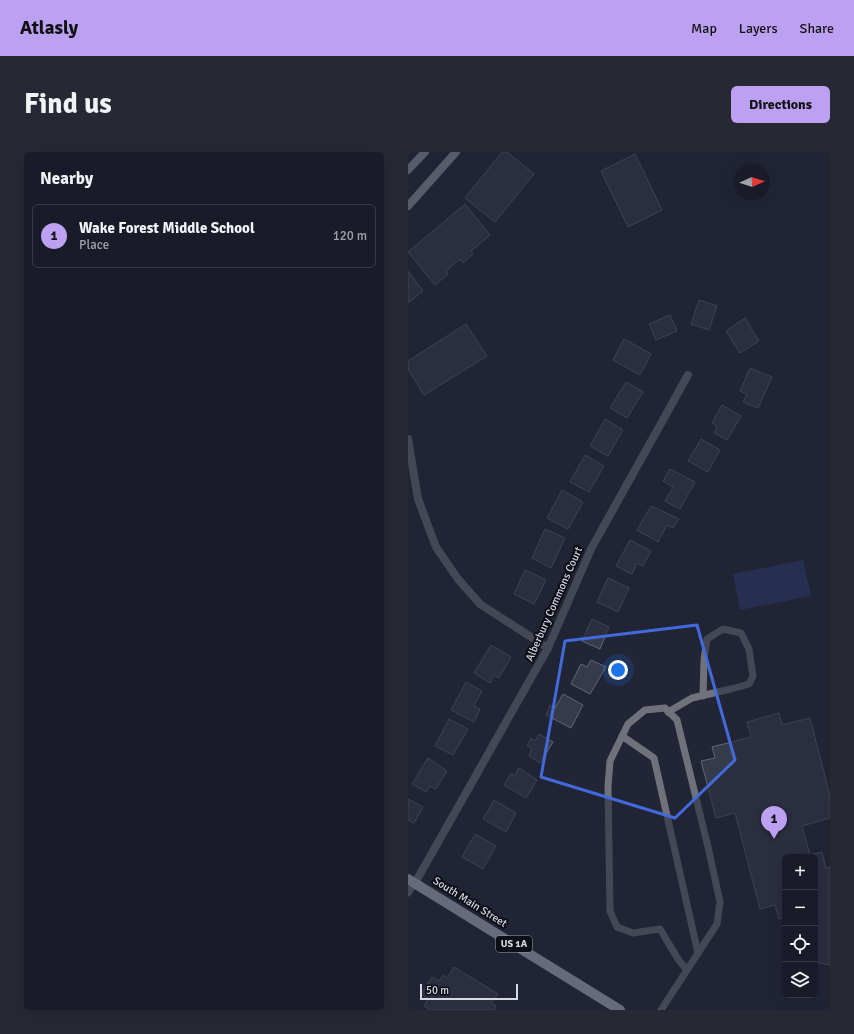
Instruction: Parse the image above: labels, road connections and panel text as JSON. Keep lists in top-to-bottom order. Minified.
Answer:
{"streets":{"main road":["South Main Street","US 1A"],"street":["Alberbury Commons Court"]},"crossings":[["Alberbury Commons Court","South Main Street"]],"scale_bar":"50 m","north":"right","page":{"header":"Atlasly","nav":["Map","Layers","Share"],"buttons":"Directions","title":"Find us","heading":"Nearby","list":[{"mark":"1","name":"Wake Forest Middle School","note":"Place","value":"120 m"}],"pins":"1","map_buttons":["+","−"],"scale":"50 m"}}
